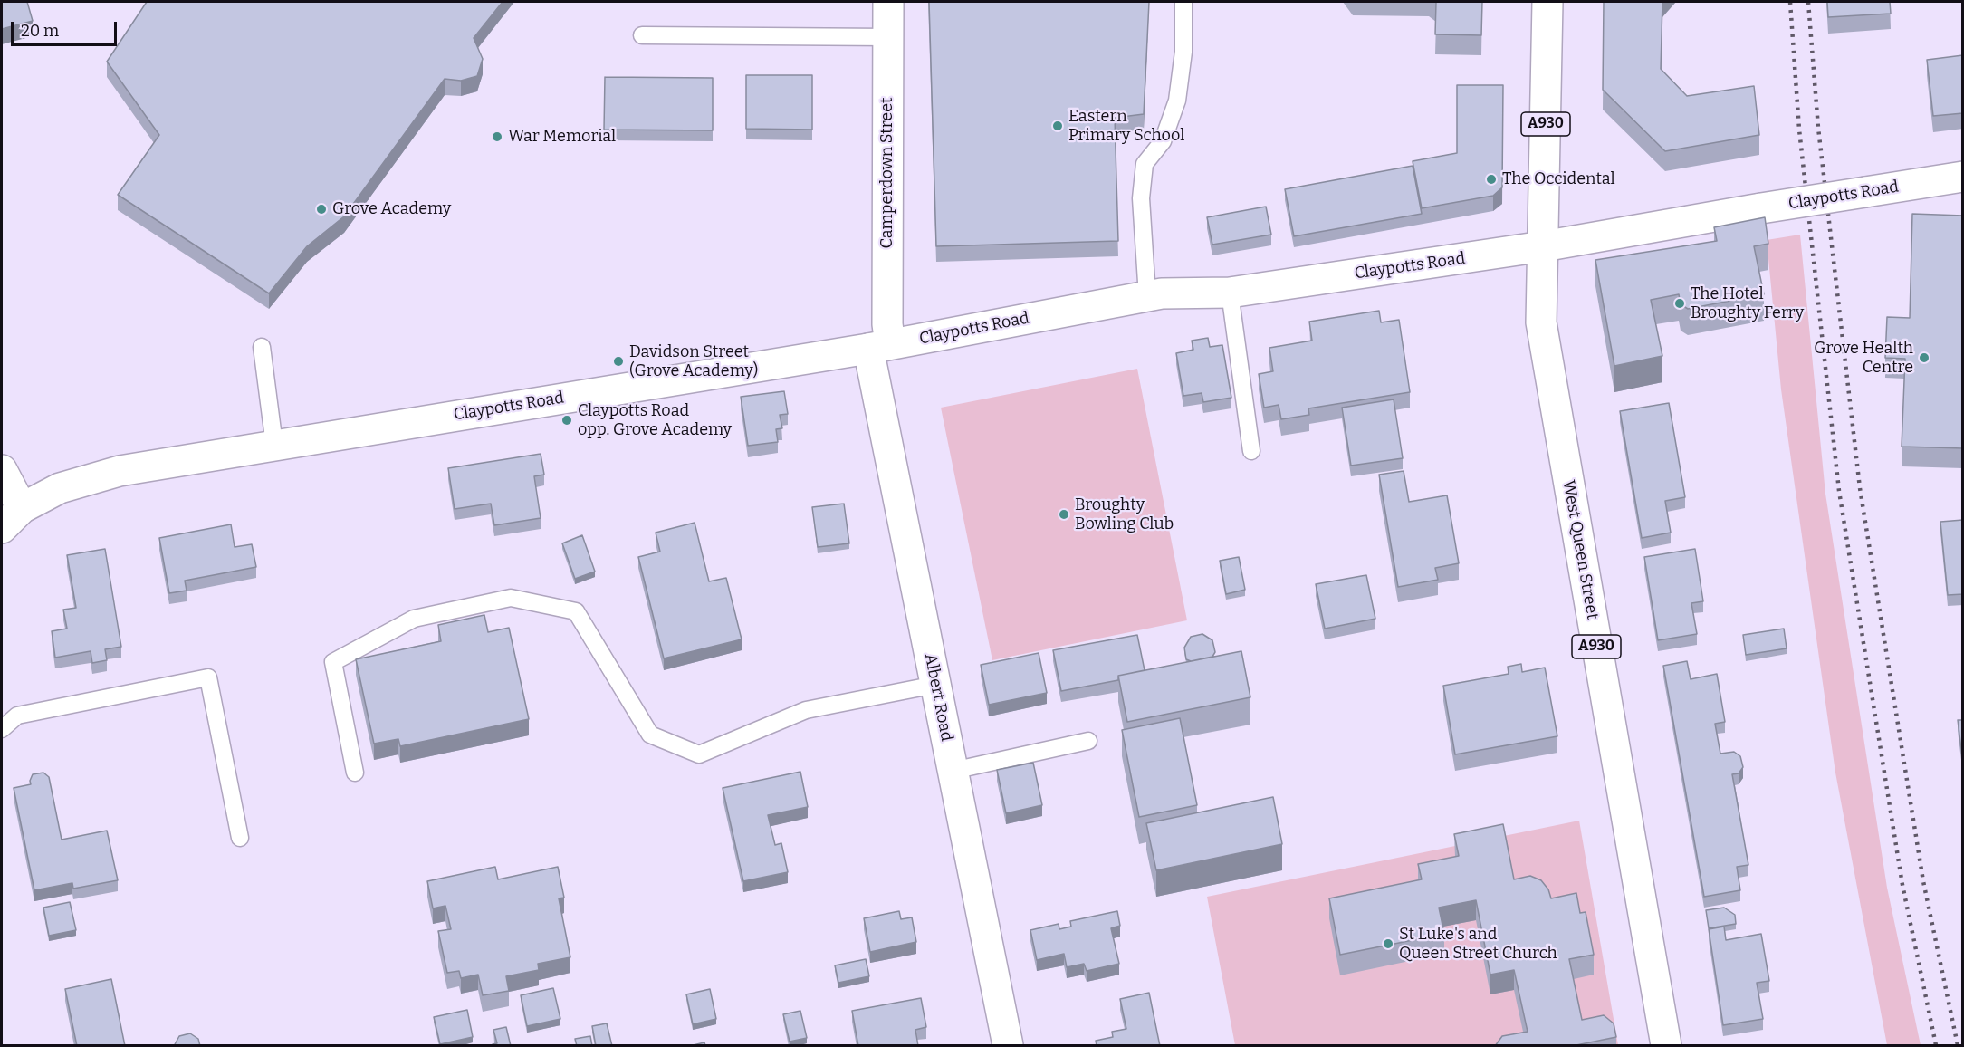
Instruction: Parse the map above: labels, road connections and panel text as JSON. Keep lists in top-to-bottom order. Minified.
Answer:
{"streets":{"main road":["A930","Camperdown Street","Claypotts Road","West Queen Street","Albert Road"]},"crossings":[["A930","Claypotts Road"],["A930","West Queen Street"],["Camperdown Street","Claypotts Road"],["Camperdown Street","Albert Road"],["Claypotts Road","West Queen Street"],["Claypotts Road","Albert Road"]],"places":["Eastern Primary School","War Memorial","The Occidental","Grove Academy","The Hotel Broughty Ferry","Grove Health Centre","Davidson Street (Grove Academy)","Claypotts Road opp. Grove Academy","Broughty Bowling Club","St Luke's and Queen Street Church"],"scale_bar":"20 m"}
